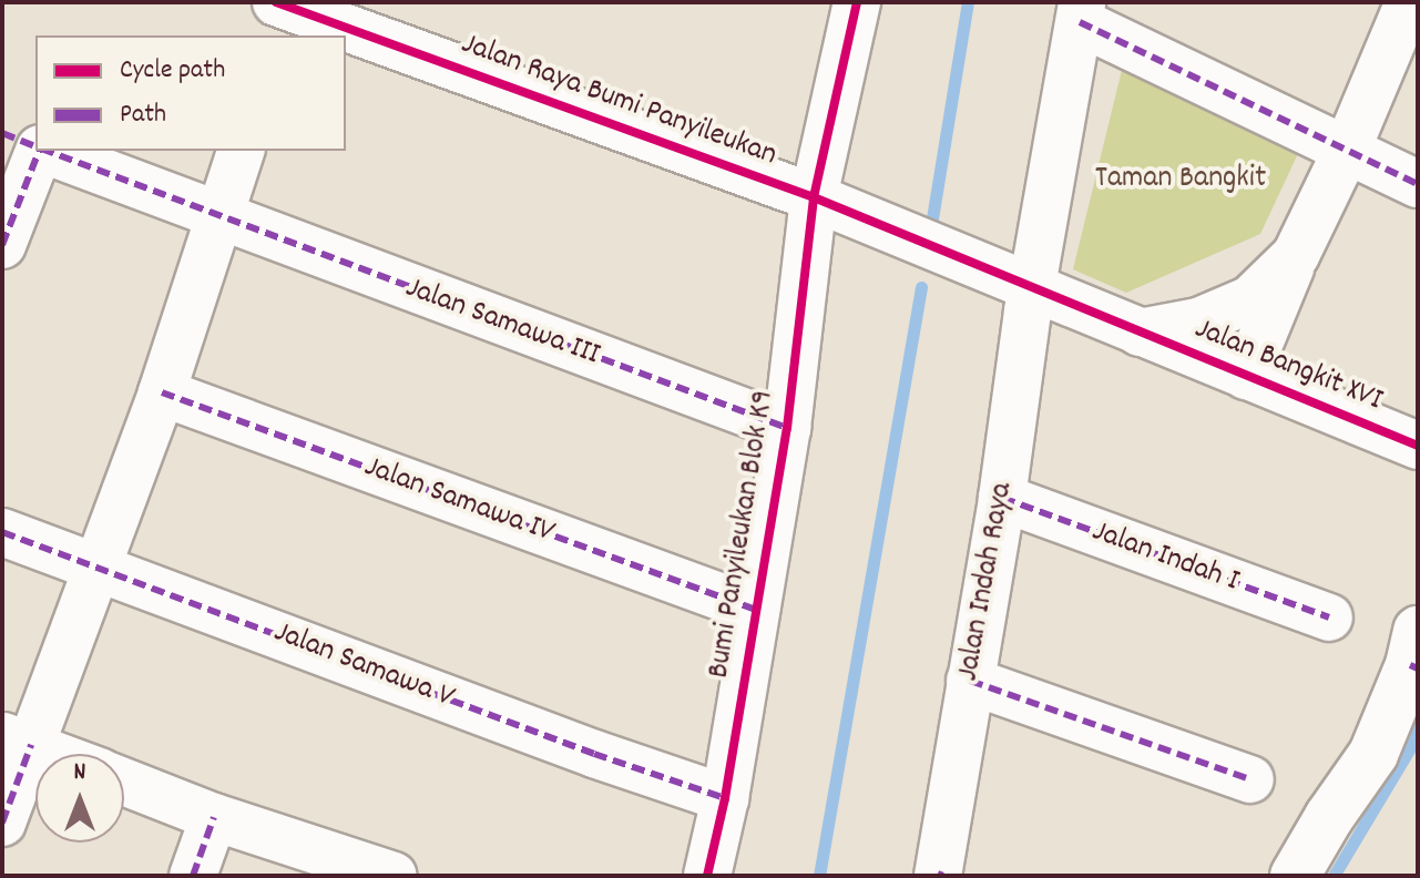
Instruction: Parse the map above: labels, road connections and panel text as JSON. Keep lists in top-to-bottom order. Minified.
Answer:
{"streets":{"street":["Jalan Raya Bumi Panyileukan","Jalan Samawa III","Jalan Bangkit XVI","Jalan Samawa IV","Bumi Panyileukan Blok K9","Jalan Indah I","Jalan Indah Raya","Jalan Samawa V"]},"crossings":[["Jalan Raya Bumi Panyileukan","Jalan Bangkit XVI"],["Jalan Raya Bumi Panyileukan","Bumi Panyileukan Blok K9"],["Jalan Raya Bumi Panyileukan","Jalan Indah Raya"],["Jalan Samawa III","Bumi Panyileukan Blok K9"],["Jalan Samawa IV","Bumi Panyileukan Blok K9"],["Bumi Panyileukan Blok K9","Jalan Samawa V"],["Jalan Indah I","Jalan Indah Raya"]],"parks":["Taman Bangkit"],"legend":["Cycle path","Path"],"north":"top"}
